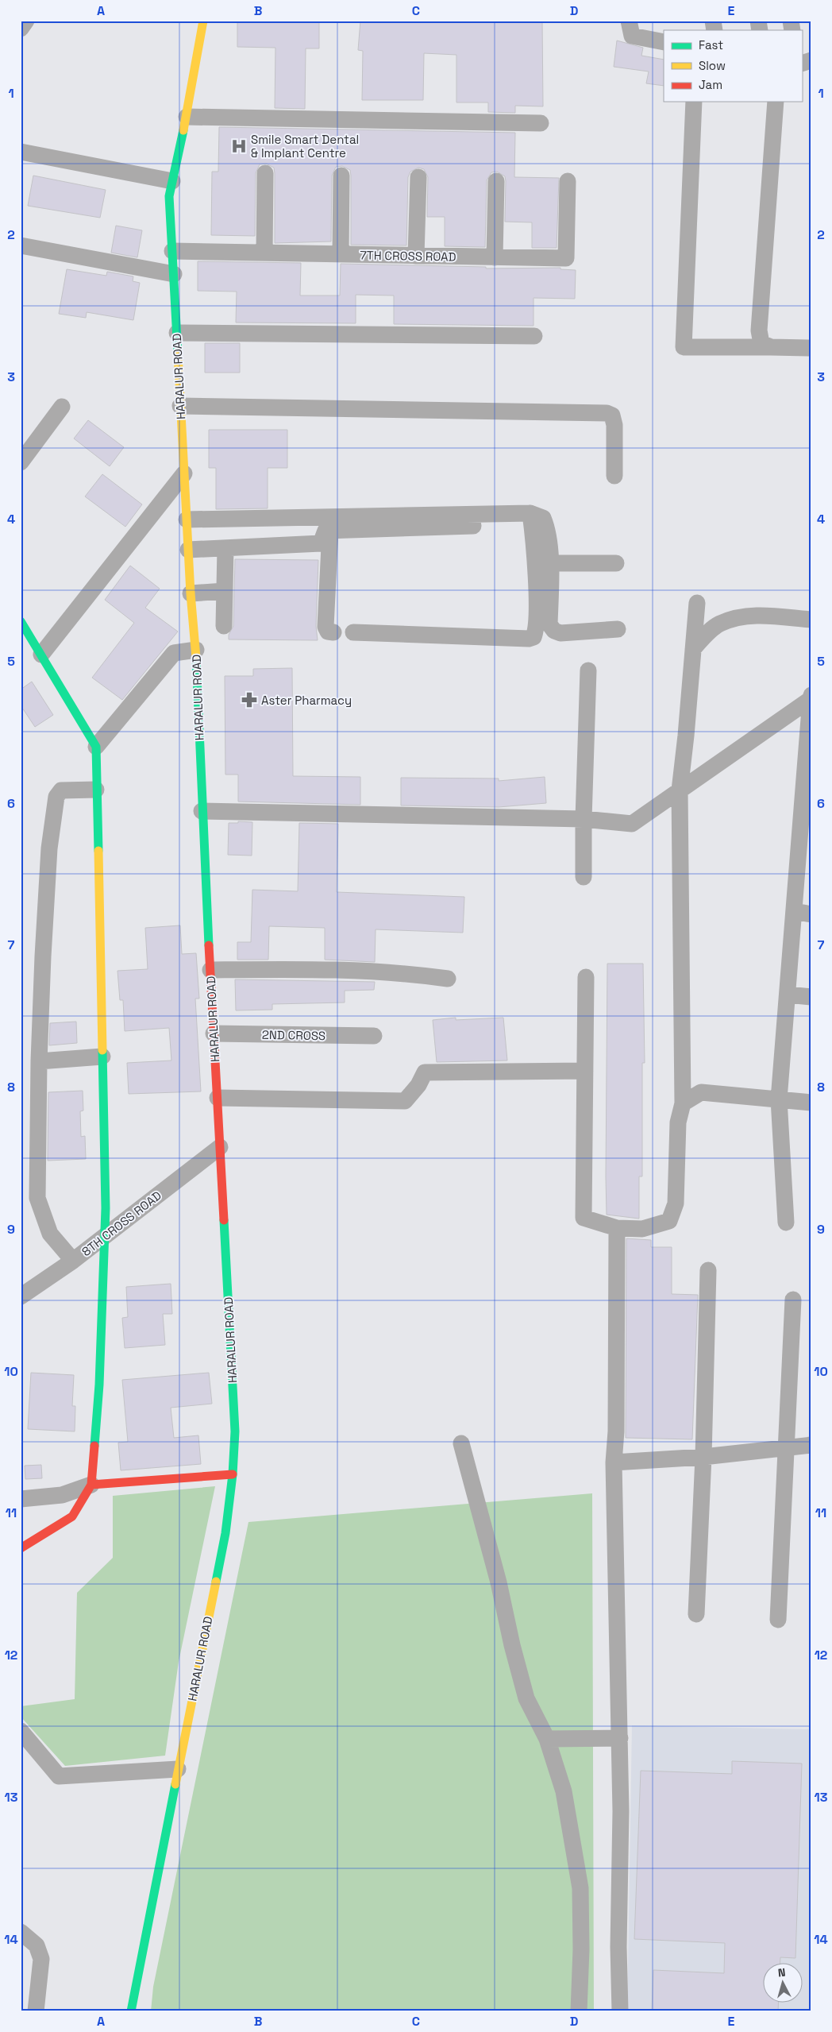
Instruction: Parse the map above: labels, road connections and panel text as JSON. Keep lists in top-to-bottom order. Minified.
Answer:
{"streets":{"street":["7TH CROSS ROAD","HARALUR ROAD","2ND CROSS","8TH CROSS ROAD"]},"crossings":[["7TH CROSS ROAD","HARALUR ROAD"],["HARALUR ROAD","2ND CROSS"],["HARALUR ROAD","8TH CROSS ROAD"]],"places":{"hospital":["Smile Smart Dental & Implant Centre"],"pharmacy":["Aster Pharmacy"]},"legend":["Fast","Slow","Jam"],"north":"top","grid":{"columns":["A","B","C","D","E"],"rows":["1","2","3","4","5","6","7","8","9","10","11","12","13","14"]}}
